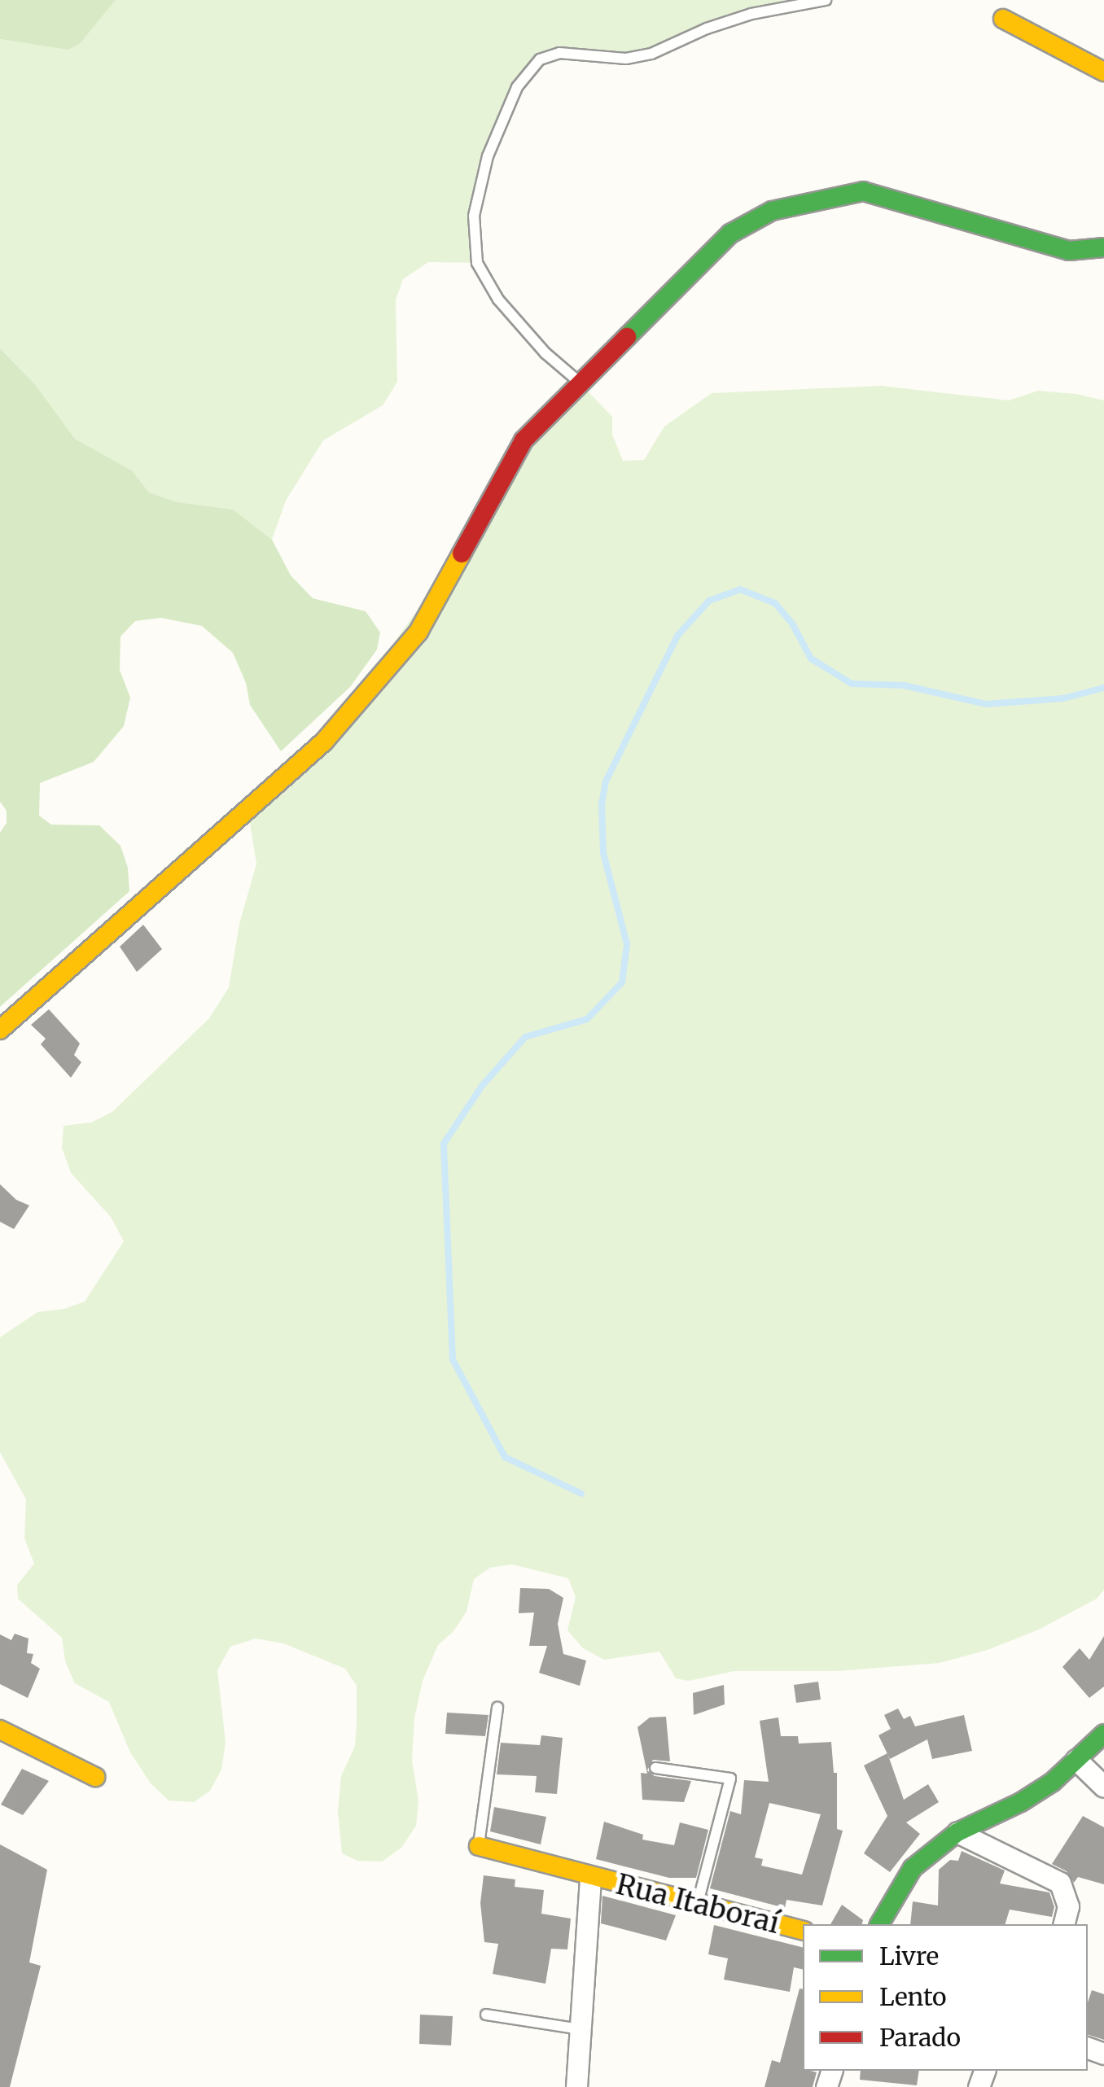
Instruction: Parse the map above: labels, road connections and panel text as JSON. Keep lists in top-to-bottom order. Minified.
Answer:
{"streets":{"main road":["Rua Itaboraí"]},"legend":["Livre","Lento","Parado"]}
